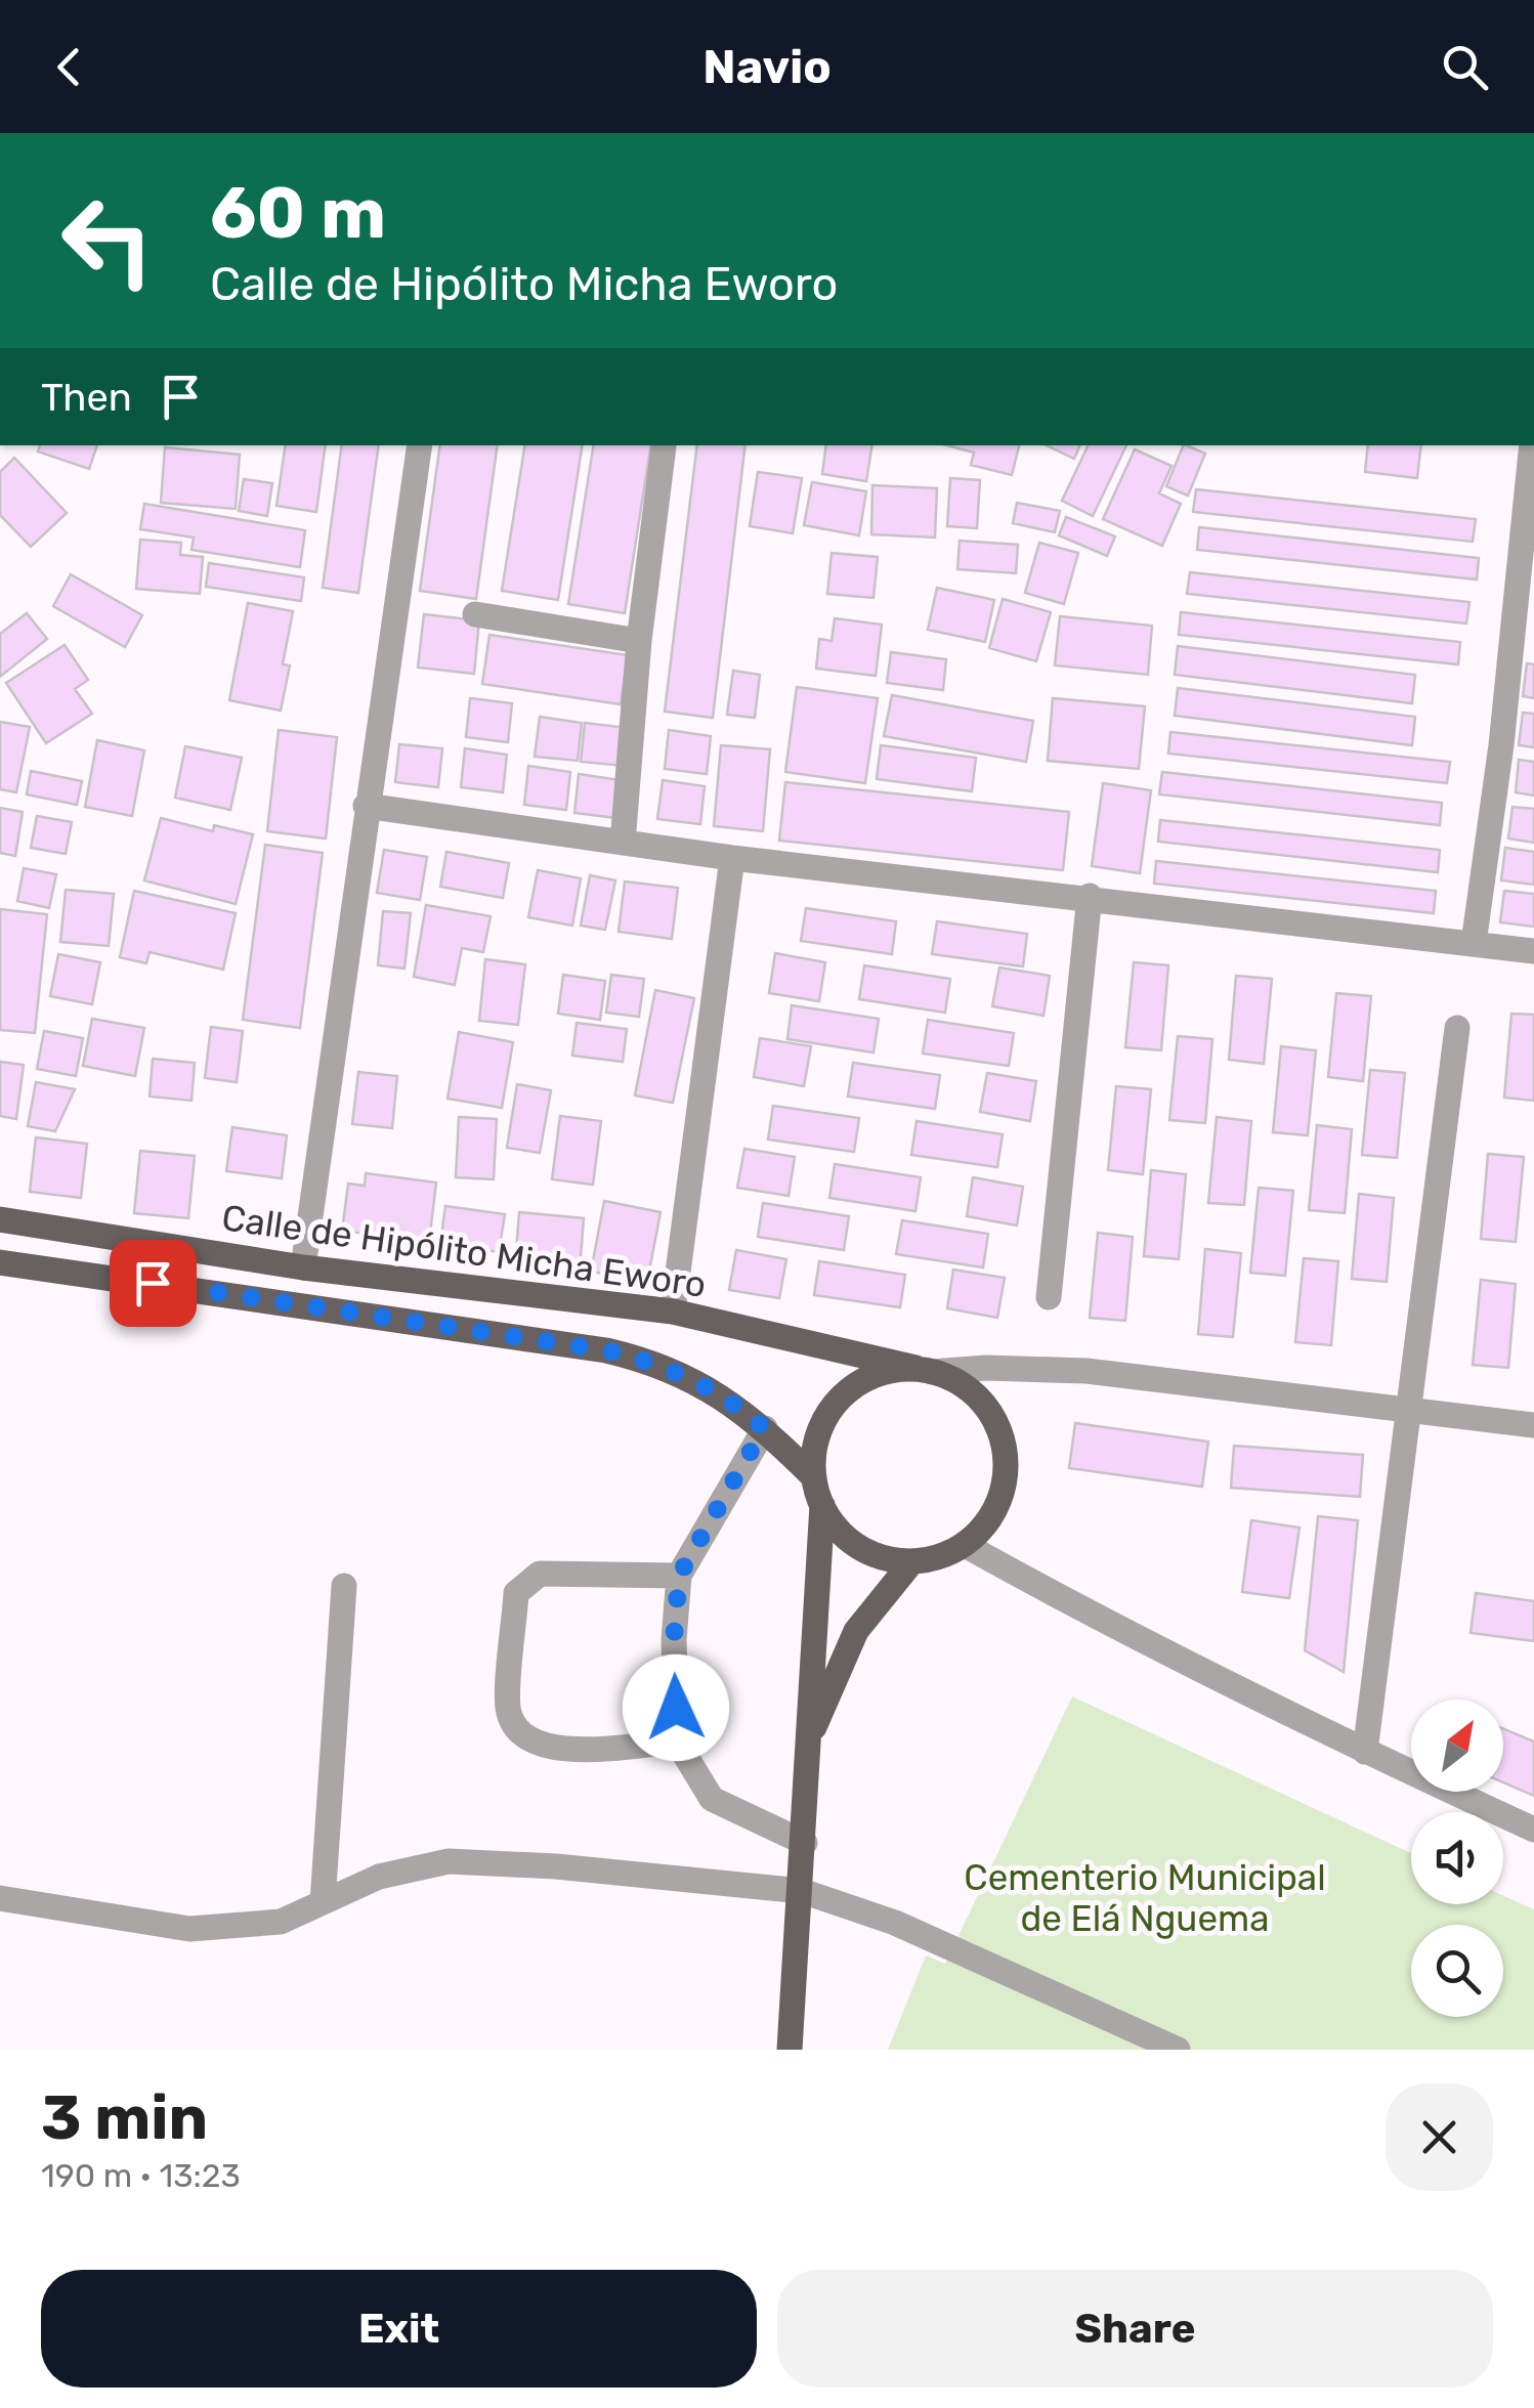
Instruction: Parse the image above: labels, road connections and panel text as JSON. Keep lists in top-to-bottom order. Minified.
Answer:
{"streets":{"main road":["Calle de Hipólito Micha Eworo"]},"parks":["Cementerio Municipal de Elá Nguema"],"north":"top right","page":{"header":"Navio","turn":["60 m","Calle de Hipólito Micha Eworo"],"then":"Then","heading":["3 min","190 m · 13:23"],"buttons":["Exit","Share"]}}
